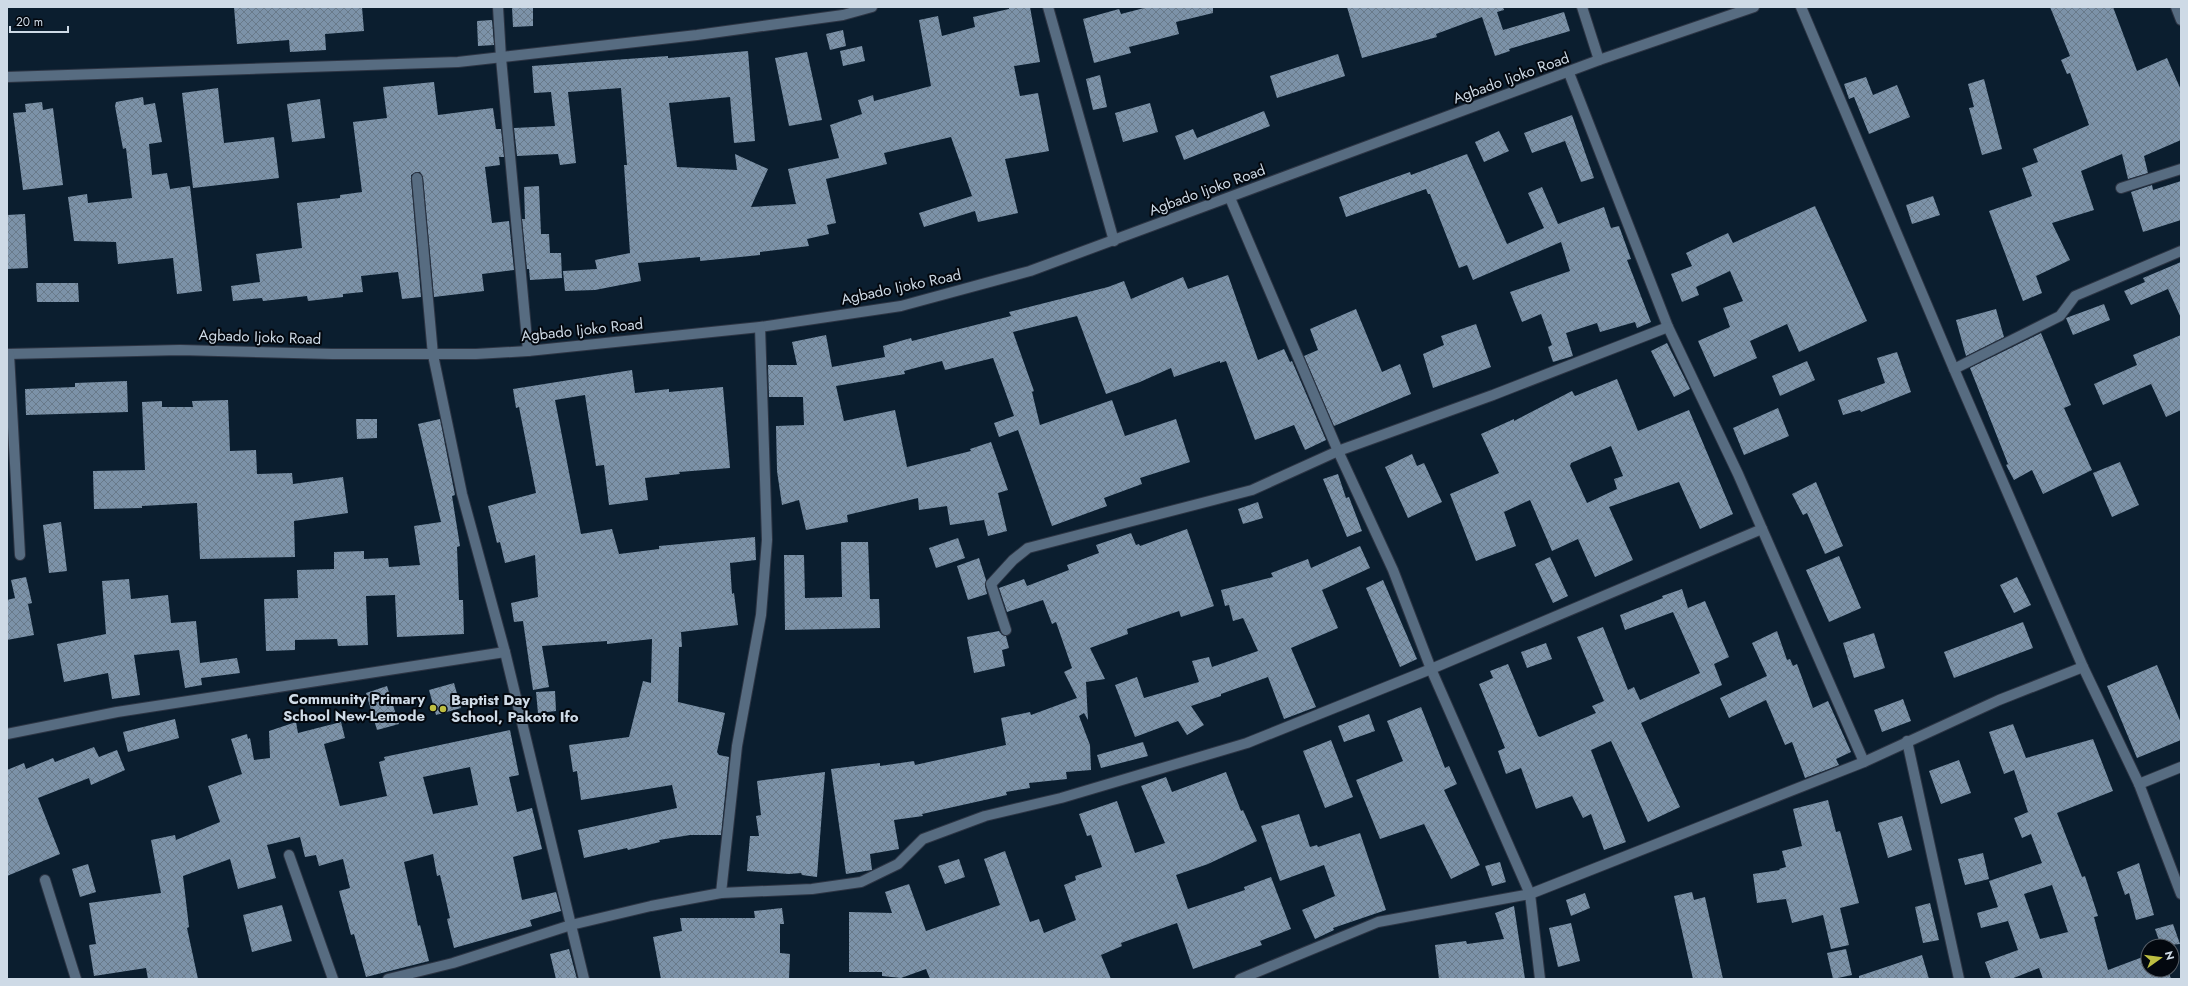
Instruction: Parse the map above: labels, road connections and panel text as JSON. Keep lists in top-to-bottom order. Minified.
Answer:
{"streets":{"street":["Agbado Ijoko Road"]},"places":["Community Primary School New-Lemode","Baptist Day School, Pakoto Ifo"],"scale_bar":"20 m","north":"right"}
